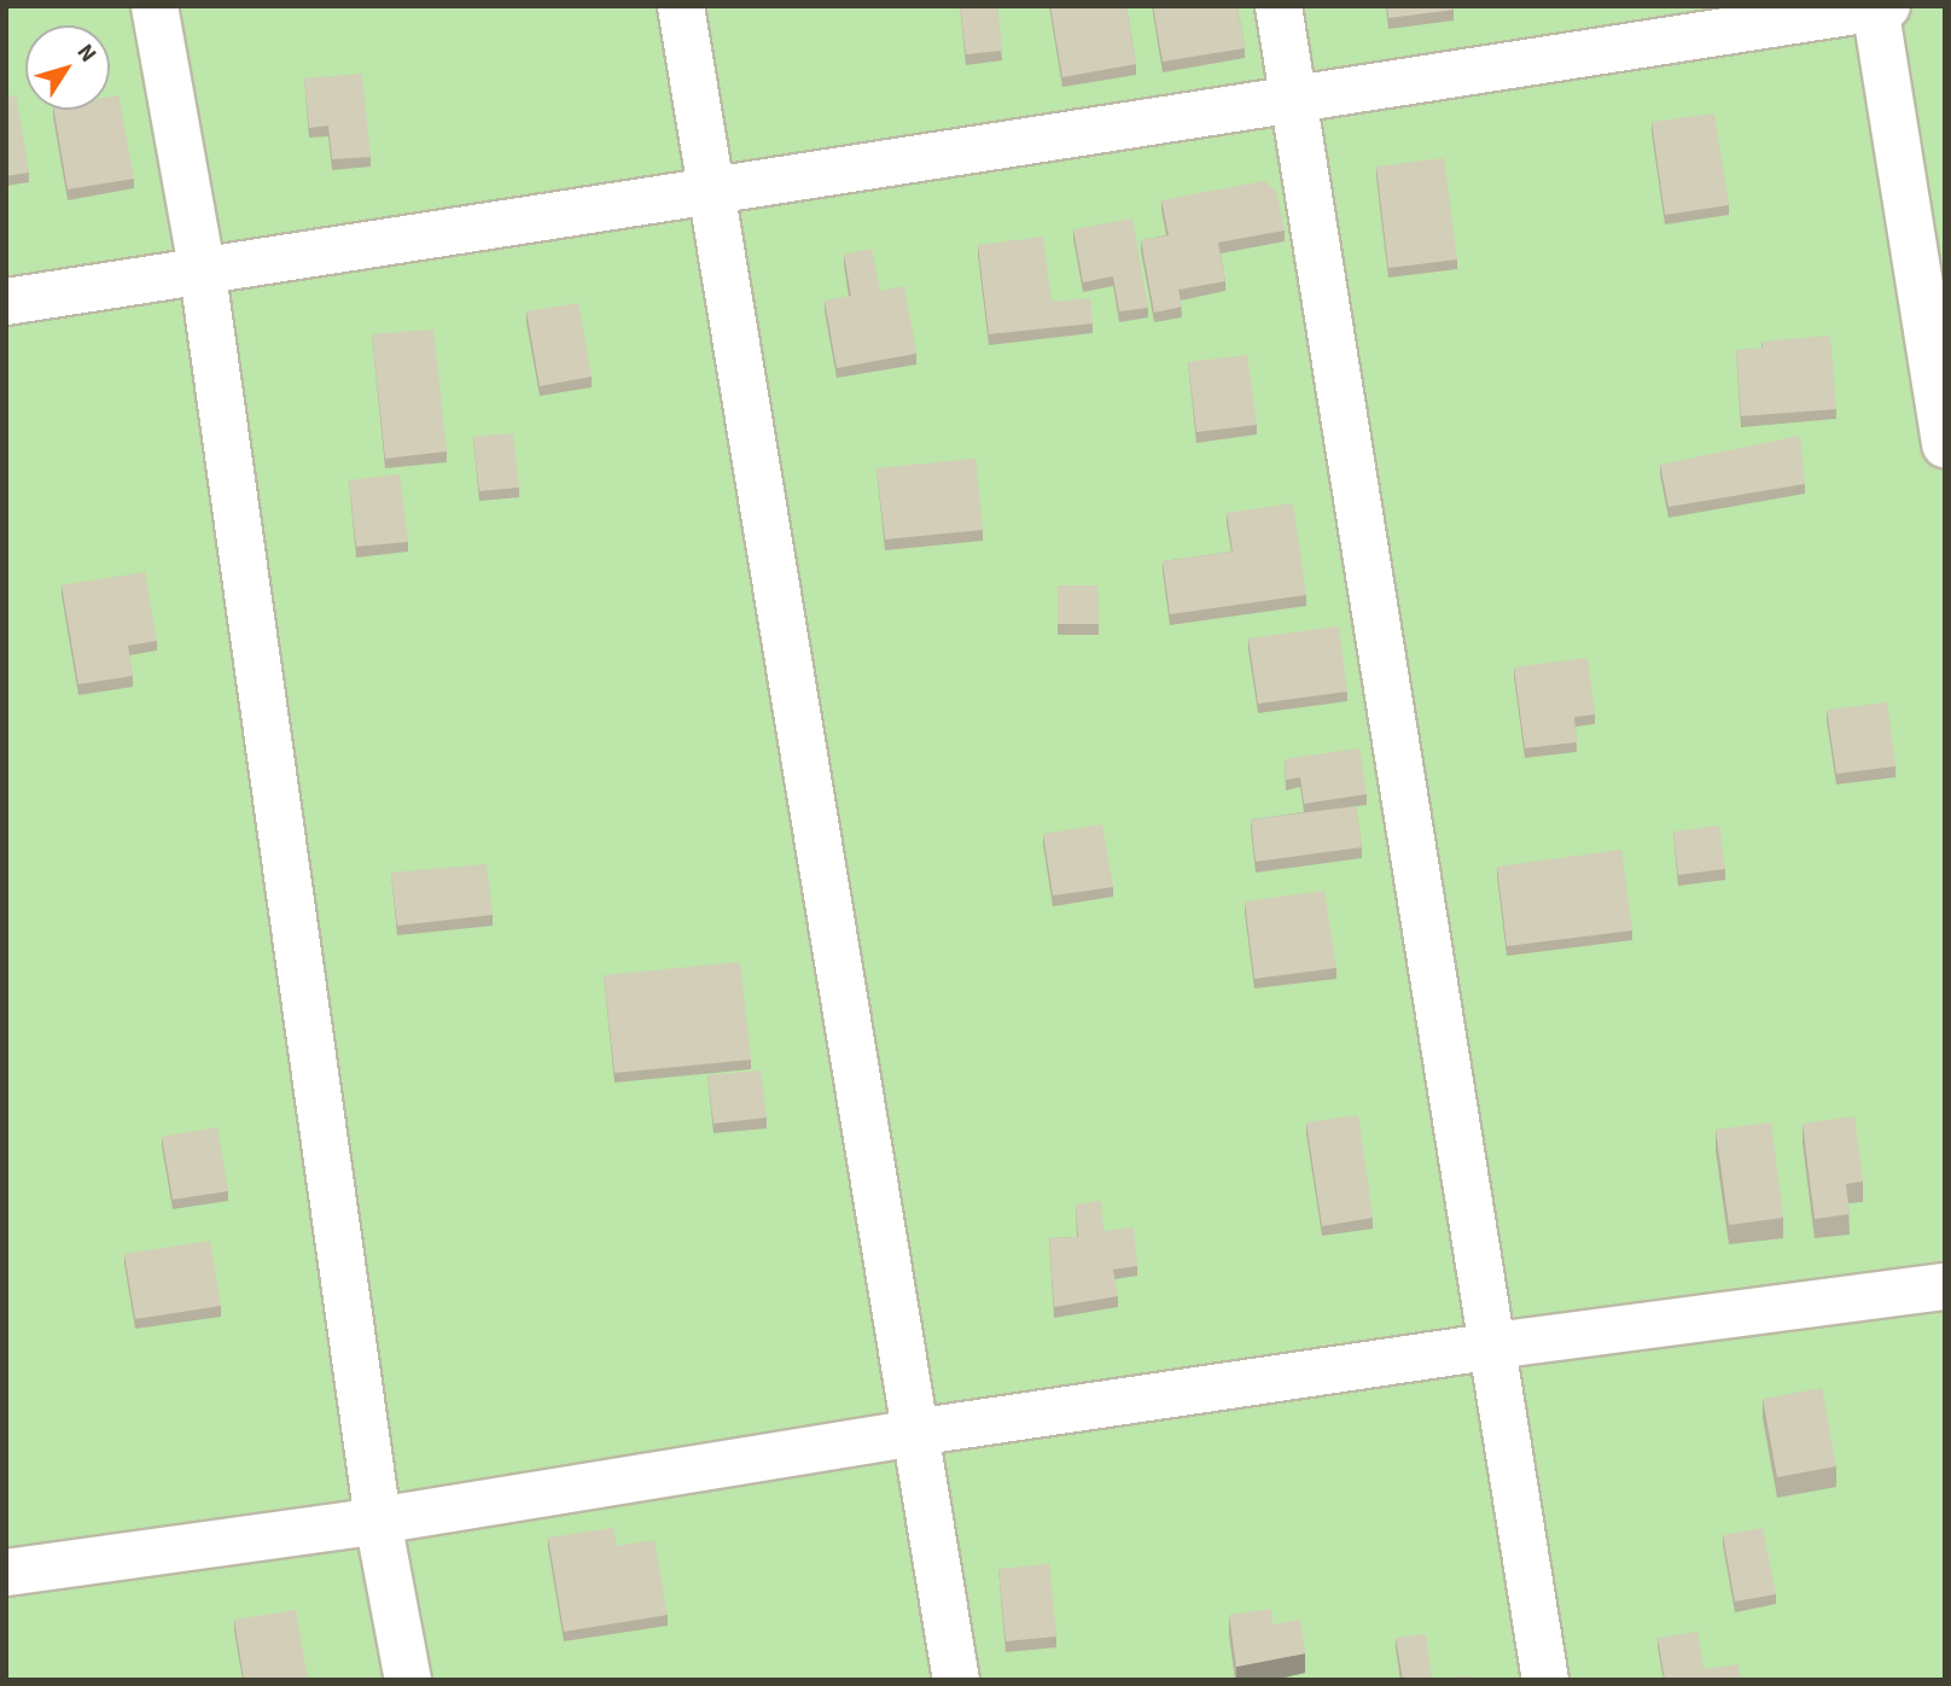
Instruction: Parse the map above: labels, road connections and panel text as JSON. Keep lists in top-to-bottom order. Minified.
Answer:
{"north":"top right"}
